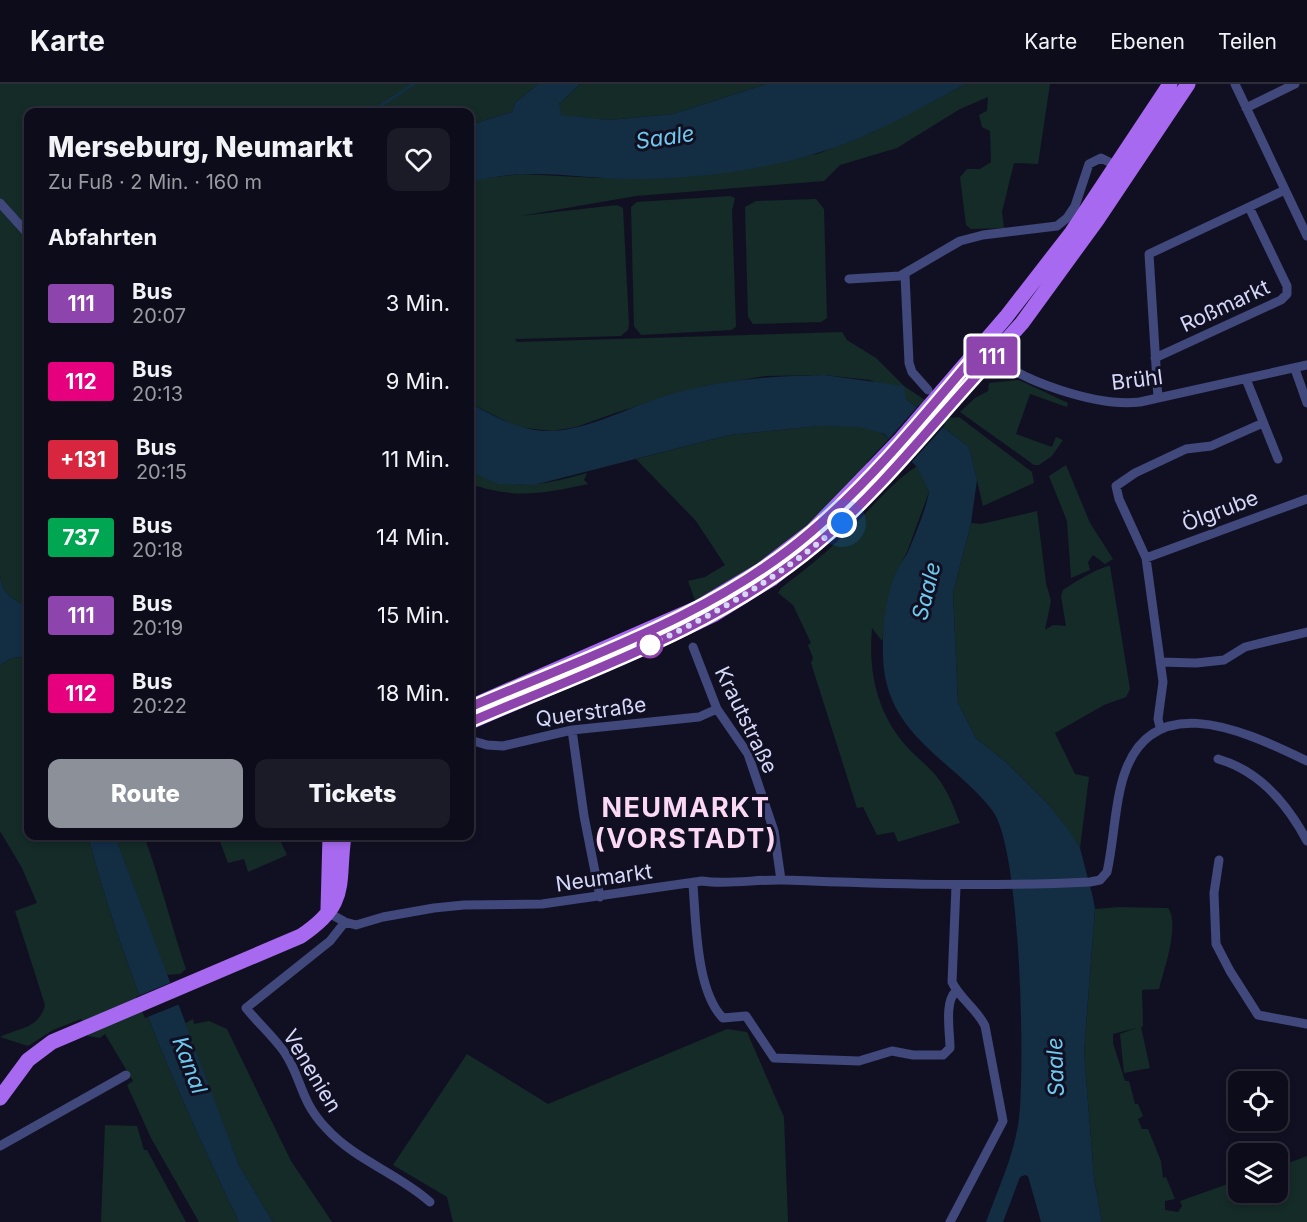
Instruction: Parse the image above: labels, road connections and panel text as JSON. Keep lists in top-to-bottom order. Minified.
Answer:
{"streets":{"street":["Roßmarkt","Brühl","Ölgrube","Querstraße","Krautstraße","Neumarkt","Venenien"]},"crossings":[["Roßmarkt","Brühl"],["Querstraße","Krautstraße"],["Krautstraße","Neumarkt"],["Neumarkt","Venenien"]],"districts":["NEUMARKT (VORSTADT)"],"water":["Saale","Kanal"],"lines":["bus line 111"],"page":{"header":"Karte","nav":["Karte","Ebenen","Teilen"],"on_map":"111","heading":[["Merseburg, Neumarkt","Zu Fuß · 2 Min. · 160 m"],"Abfahrten"],"list":[{"mark":"111","name":"Bus","note":"20:07","value":"3 Min."},{"mark":"112","name":"Bus","note":"20:13","value":"9 Min."},{"mark":"+131","name":"Bus","note":"20:15","value":"11 Min."},{"mark":"737","name":"Bus","note":"20:18","value":"14 Min."},{"mark":"111","name":"Bus","note":"20:19","value":"15 Min."},{"mark":"112","name":"Bus","note":"20:22","value":"18 Min."}],"buttons":["Route","Tickets"]}}
